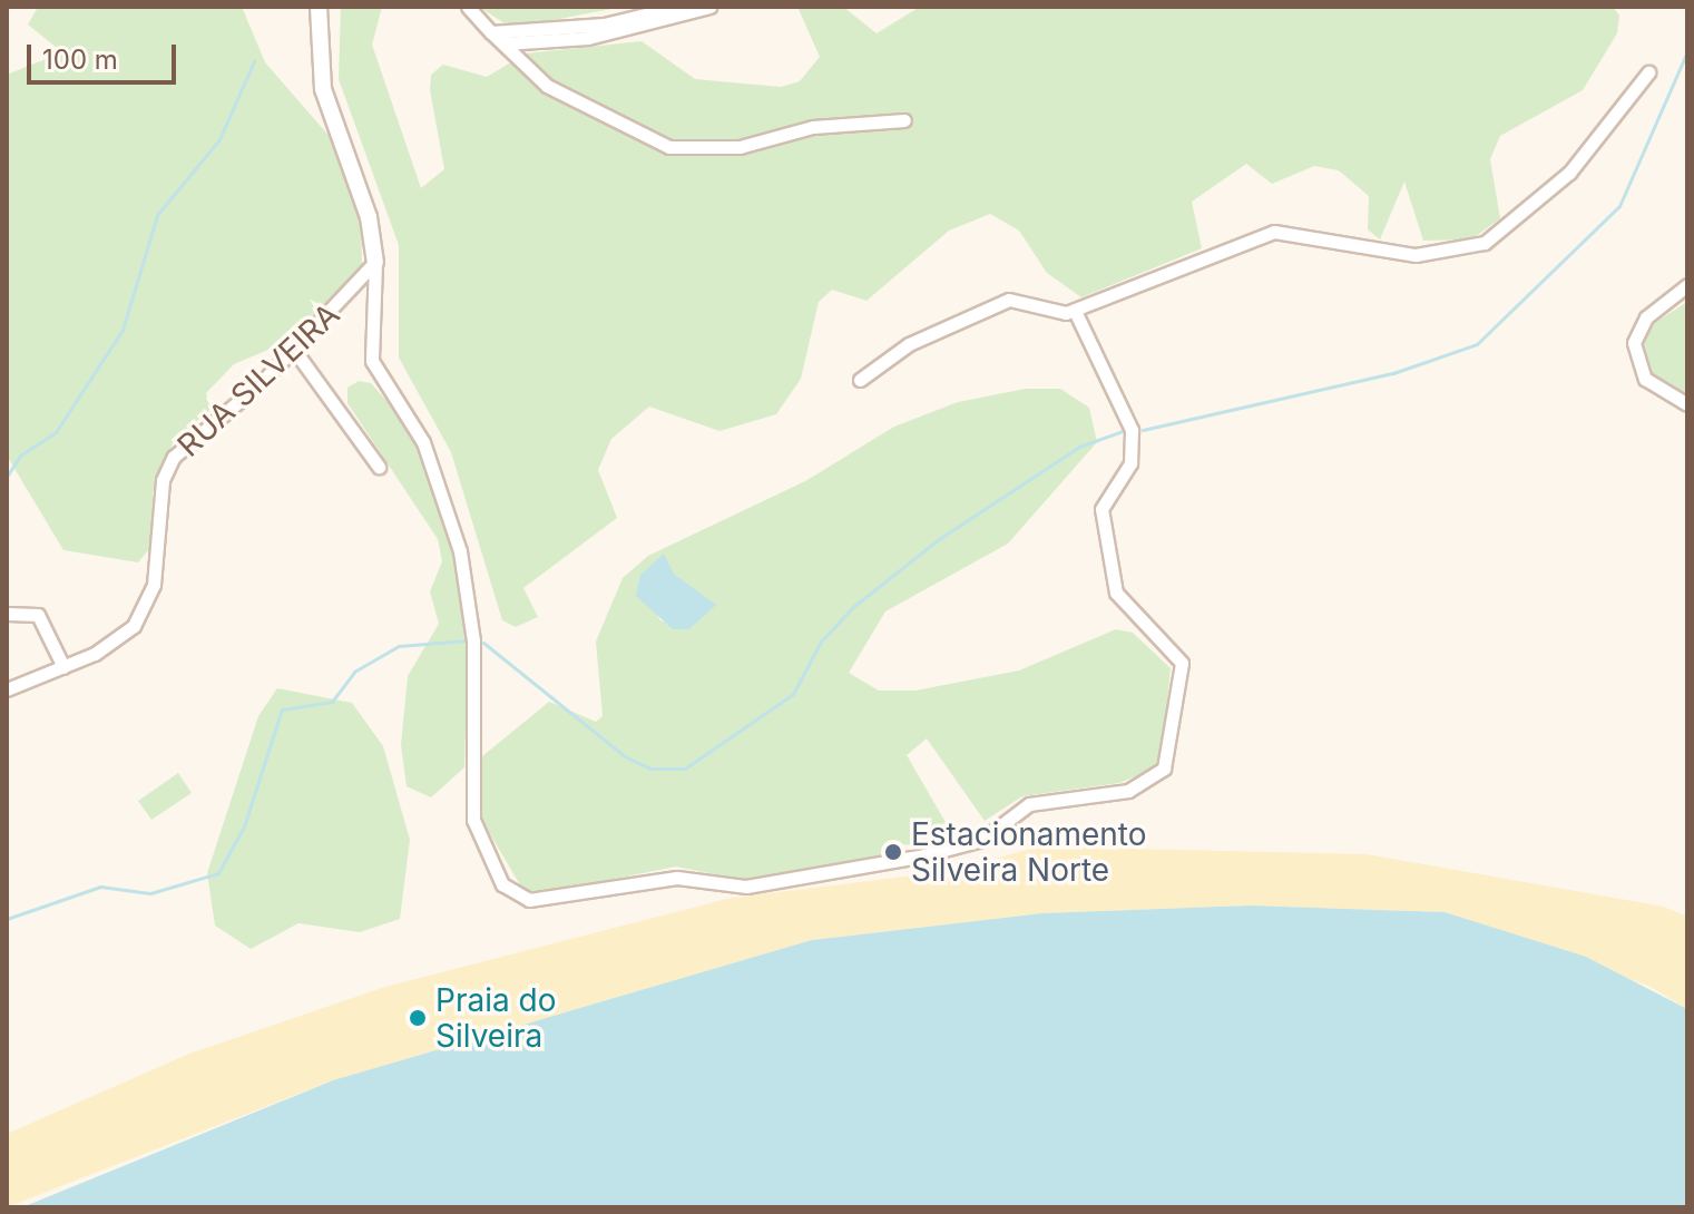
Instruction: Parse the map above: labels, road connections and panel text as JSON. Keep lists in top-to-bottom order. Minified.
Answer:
{"streets":{"street":["RUA SILVEIRA"]},"places":["Estacionamento Silveira Norte","Praia do Silveira"],"scale_bar":"100 m"}
